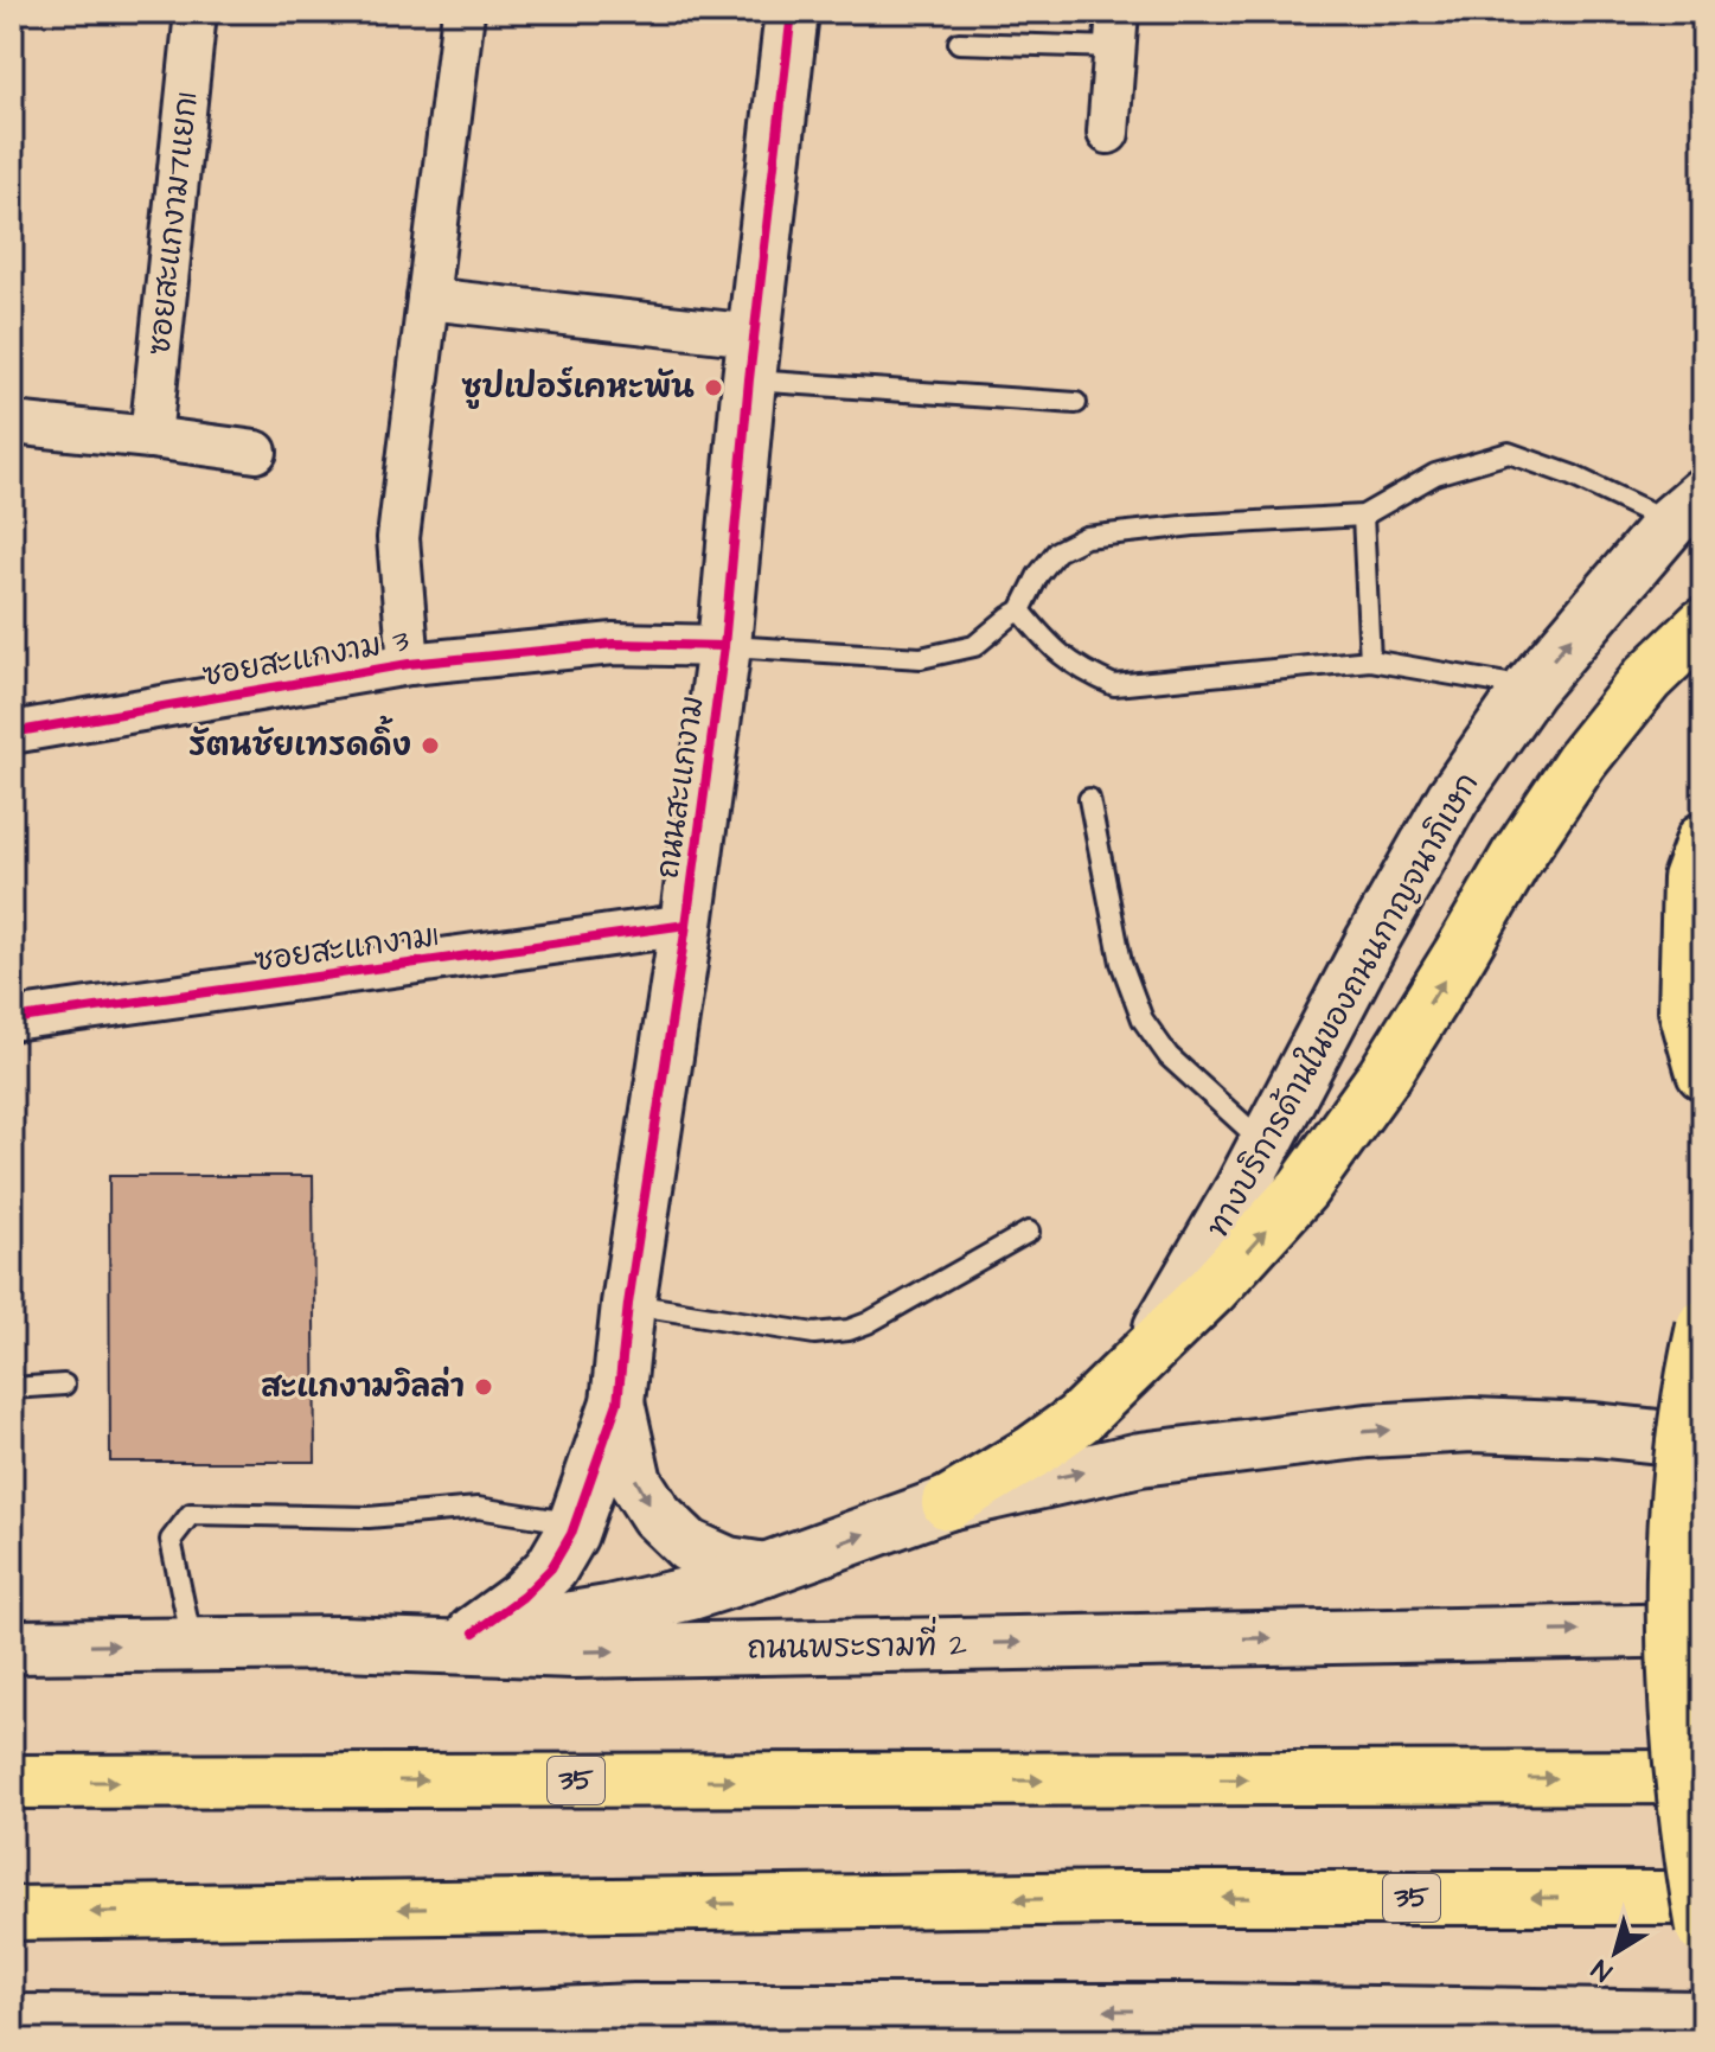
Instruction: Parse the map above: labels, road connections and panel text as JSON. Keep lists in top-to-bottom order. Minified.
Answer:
{"streets":{"highway":["35"],"main road":["ถนนสะแกงาม","ทางบริการด้านในของถนนกาญจนาภิเษก","ถนนพระรามที่ 2"],"street":["ซอยสะแกงาม7แยก1","ซอยสะแกงาม 3","ซอยสะแกงาม1"]},"crossings":[["ซอยสะแกงาม 3","ถนนสะแกงาม"],["ถนนสะแกงาม","ซอยสะแกงาม1"]],"places":["ซูปเปอร์เคหะพัน","รัตนชัยเทรดดิ้ง","สะแกงามวิลล่า"],"north":"bottom left"}
